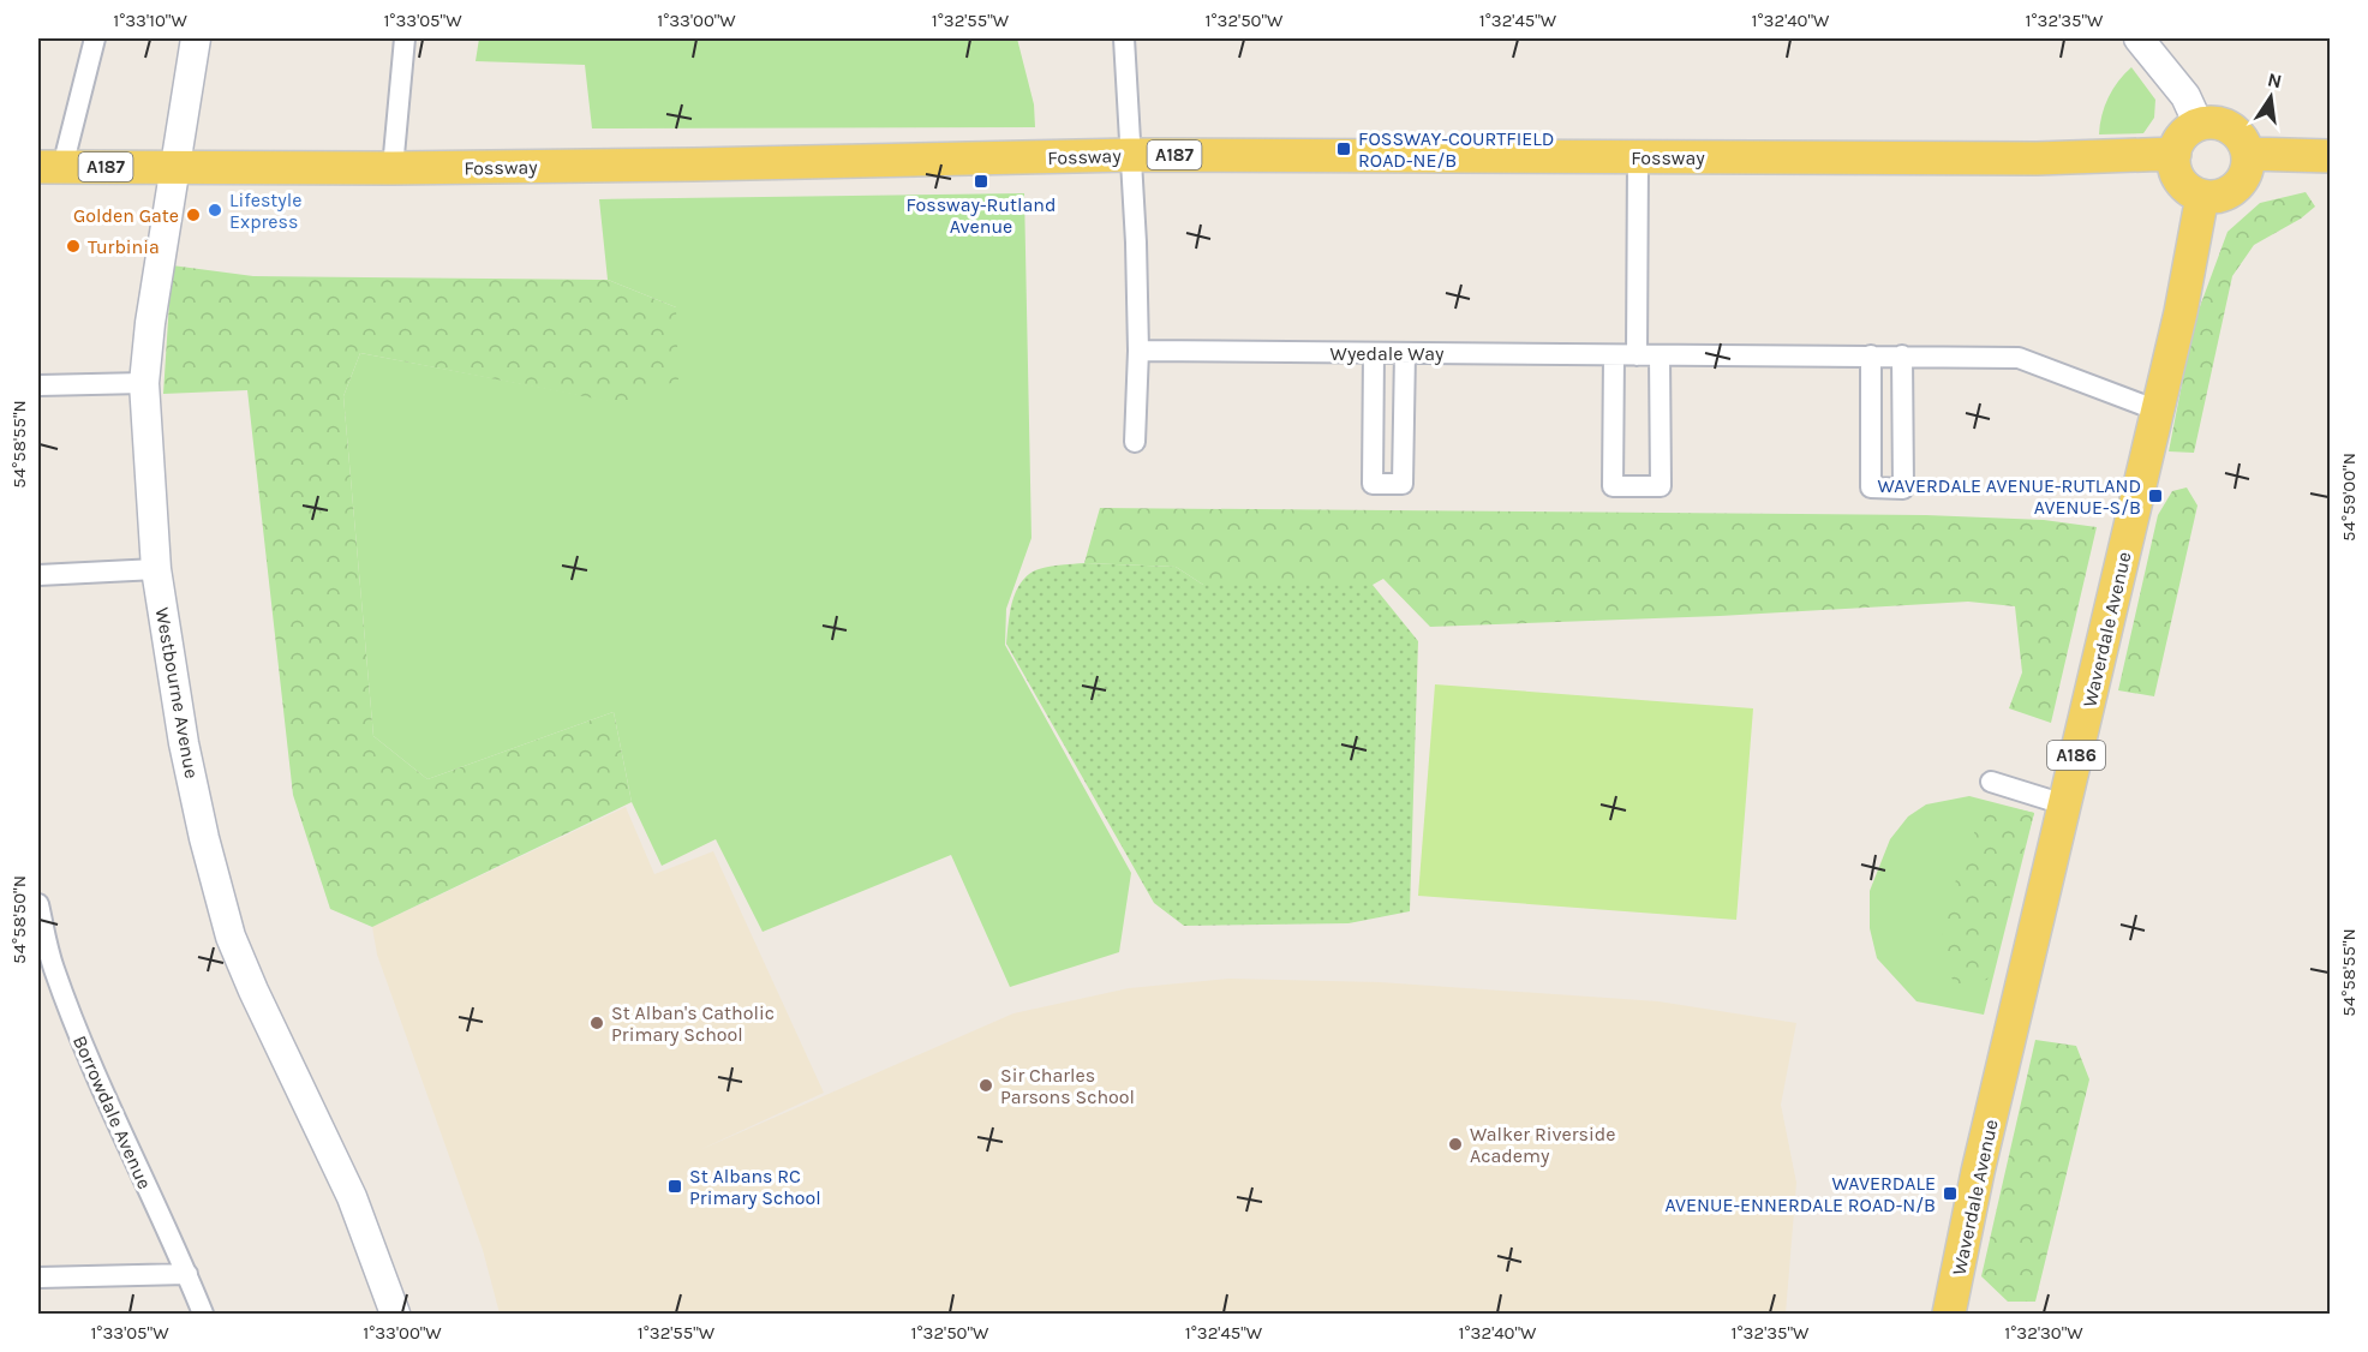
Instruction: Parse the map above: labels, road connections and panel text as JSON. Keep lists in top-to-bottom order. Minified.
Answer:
{"streets":{"main road":["A187","Fossway","Waverdale Avenue","A186"],"street":["Wyedale Way","Westbourne Avenue","Borrowdale Avenue"]},"crossings":[["Fossway","Waverdale Avenue"],["Fossway","Westbourne Avenue"],["Wyedale Way","Waverdale Avenue"]],"places":{"transit":["FOSSWAY-COURTFIELD ROAD-NE/B","Fossway-Rutland Avenue","WAVERDALE AVENUE-RUTLAND AVENUE-S/B","St Albans RC Primary School","WAVERDALE AVENUE-ENNERDALE ROAD-N/B"],"other":["Lifestyle Express","Golden Gate","Turbinia","St Alban's Catholic Primary School","Sir Charles Parsons School","Walker Riverside Academy"]},"north":"top","coordinates":["1°33'10\"W","1°33'05\"W","1°33'00\"W","1°32'55\"W","1°32'50\"W","1°32'45\"W","1°32'40\"W","1°32'35\"W","54°58'55\"N","54°59'00\"N","54°58'50\"N","1°32'30\"W"]}
